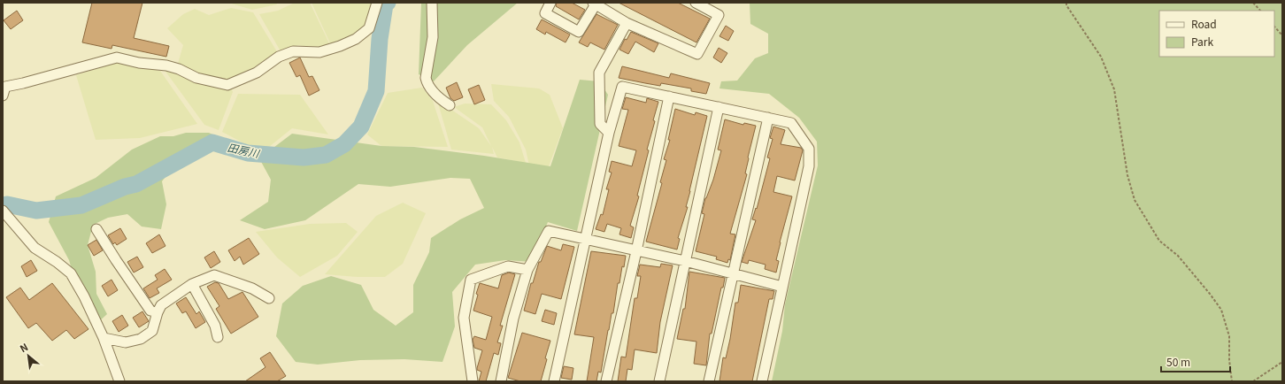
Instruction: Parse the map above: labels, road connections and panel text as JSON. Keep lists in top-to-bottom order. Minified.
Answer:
{"water":["田房川"],"legend":["Road","Park"],"scale_bar":"50 m","north":"top left"}
